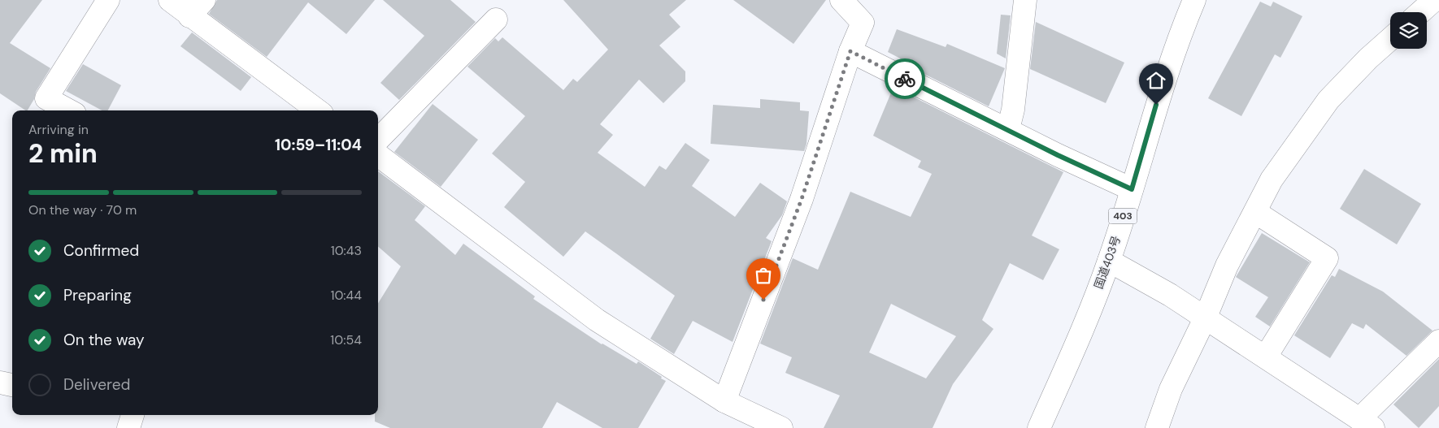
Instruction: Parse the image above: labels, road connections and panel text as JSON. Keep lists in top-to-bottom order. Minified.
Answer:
{"streets":{"main road":["403","国道403号"]},"page":{"heading":["2 min","Arriving in","10:59–11:04"],"bar":"On the way · 70 m","list":[["Confirmed","10:43"],["Preparing","10:44"],["On the way","10:54"],"Delivered"]}}
